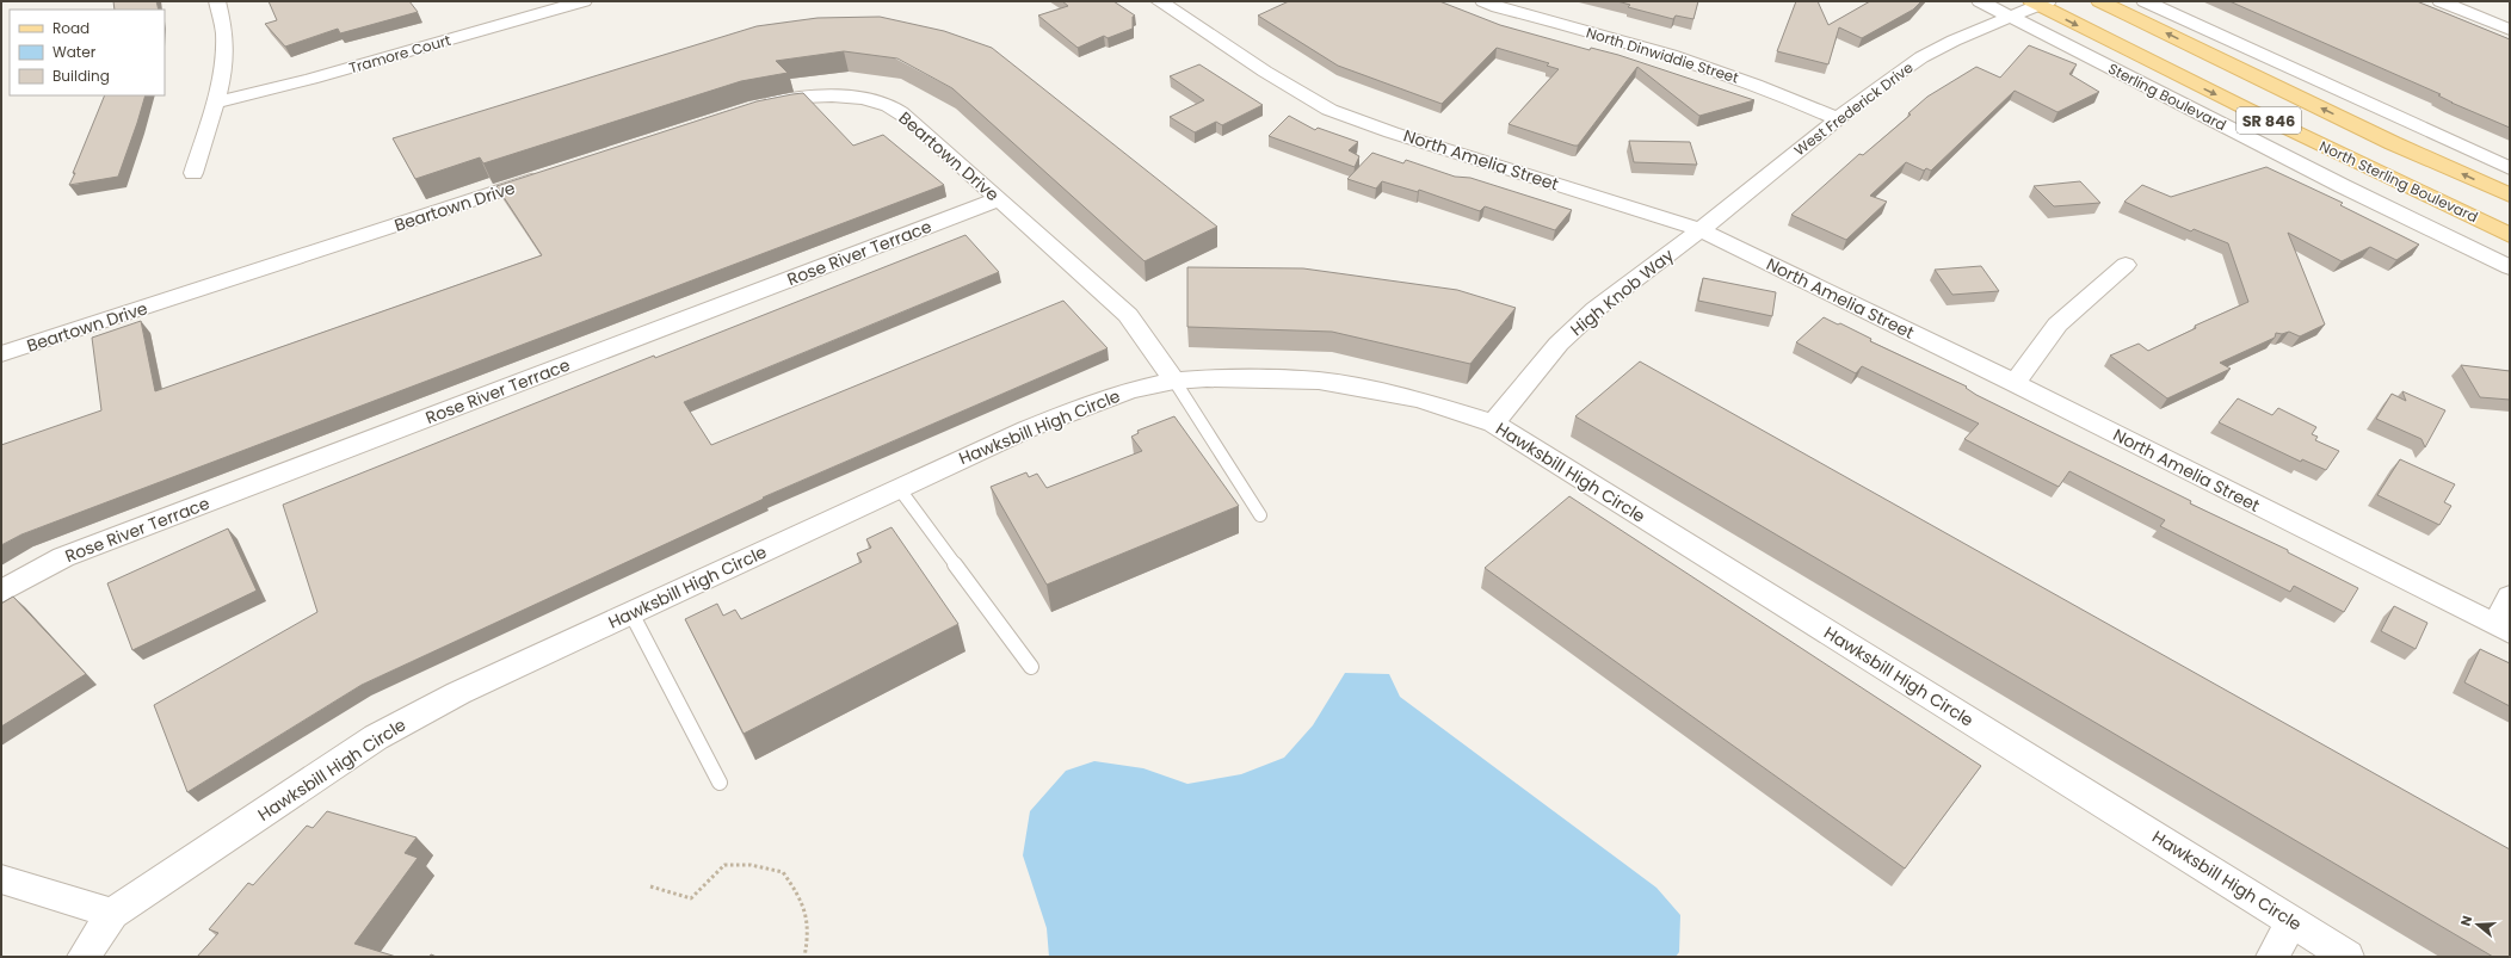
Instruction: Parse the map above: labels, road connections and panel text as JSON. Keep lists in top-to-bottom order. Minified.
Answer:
{"streets":{"main road":["SR 846","North Sterling Boulevard"],"street":["Tramore Court","North Dinwiddie Street","Sterling Boulevard","West Frederick Drive","Beartown Drive","North Amelia Street","Rose River Terrace","High Knob Way","Hawksbill High Circle"]},"crossings":[["North Dinwiddie Street","West Frederick Drive"],["Sterling Boulevard","West Frederick Drive"],["West Frederick Drive","North Amelia Street"],["West Frederick Drive","North Sterling Boulevard"],["West Frederick Drive","High Knob Way"],["Beartown Drive","Rose River Terrace"],["Beartown Drive","Hawksbill High Circle"],["North Amelia Street","High Knob Way"],["High Knob Way","Hawksbill High Circle"]],"legend":["Road","Water","Building"],"north":"left"}
